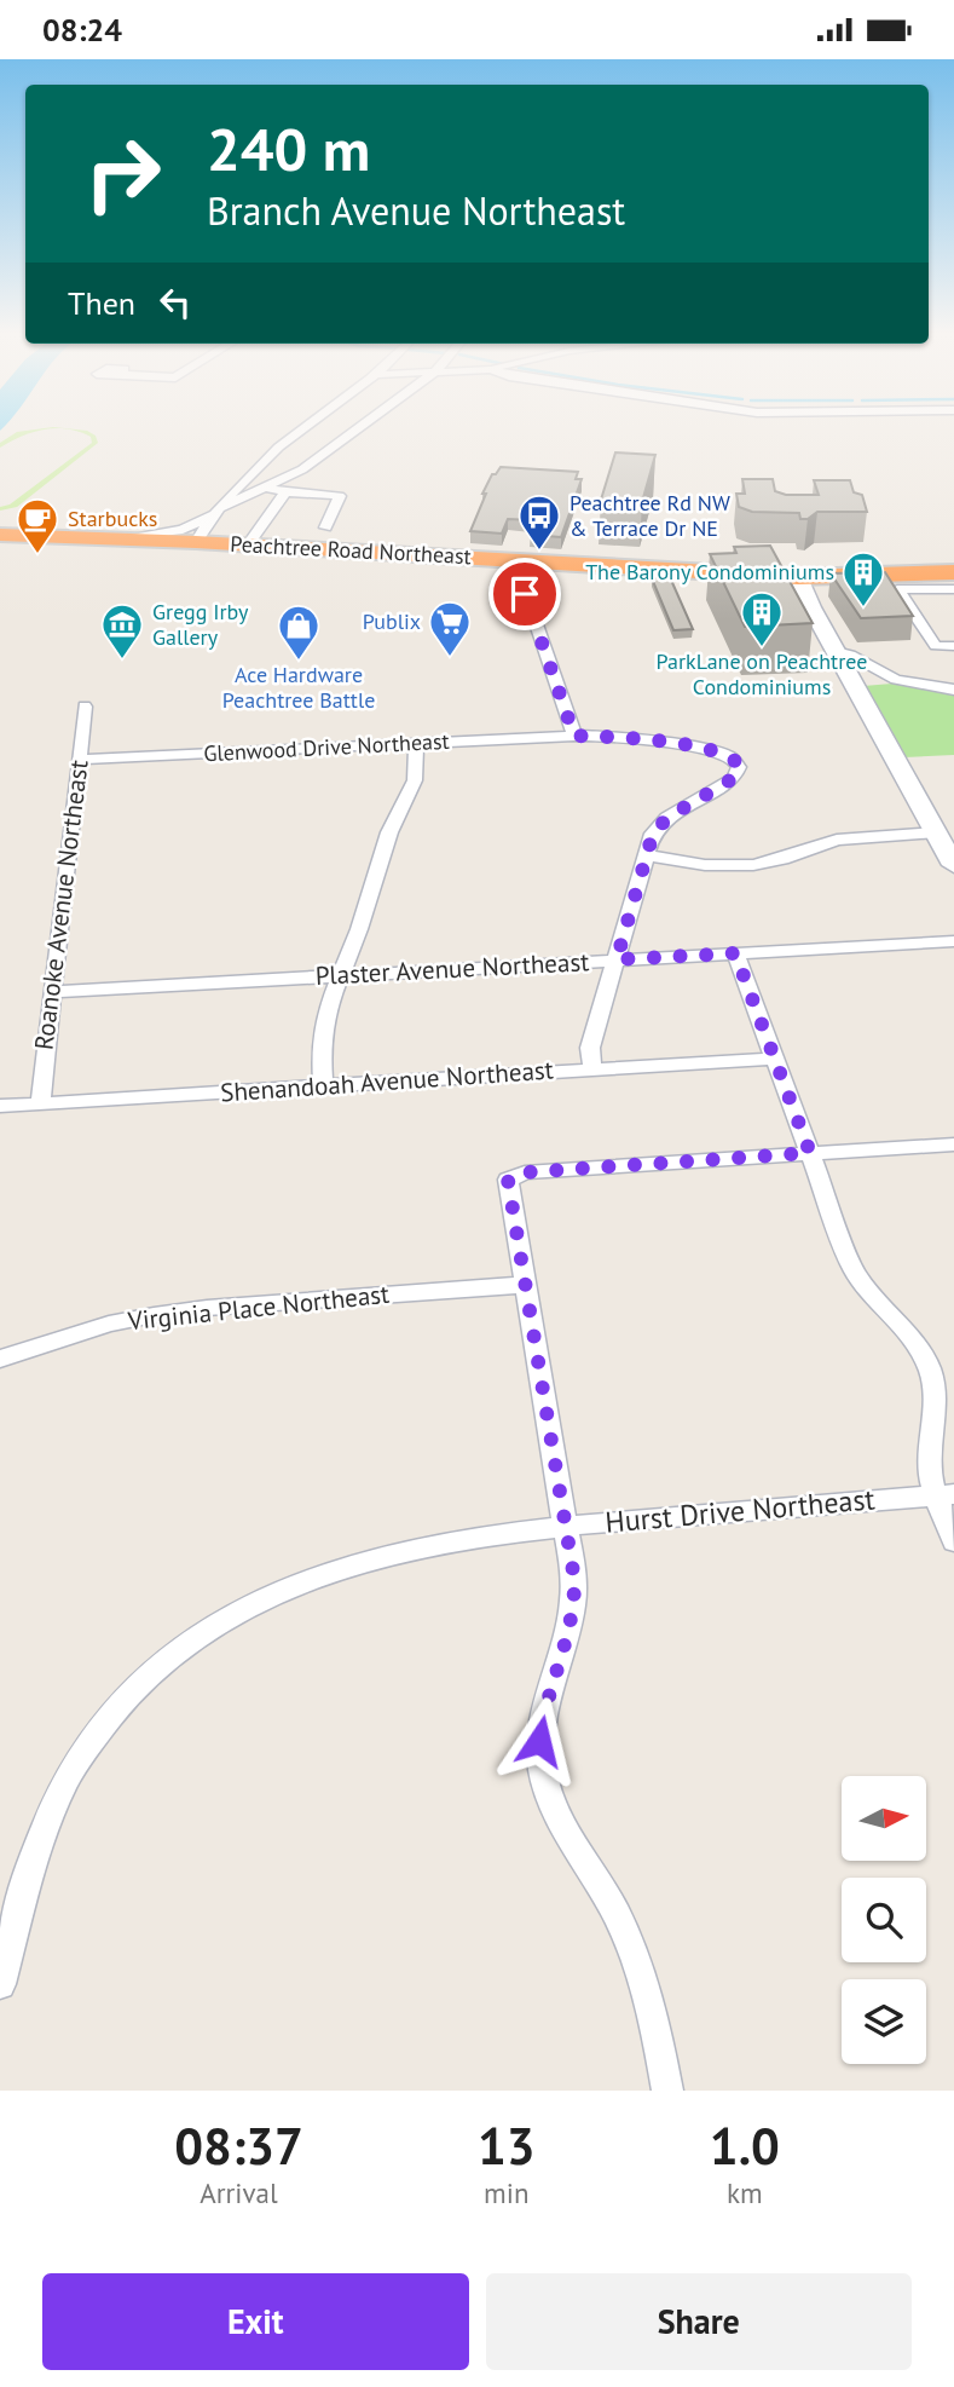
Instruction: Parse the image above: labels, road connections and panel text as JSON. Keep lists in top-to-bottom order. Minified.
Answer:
{"streets":{"highway":["Peachtree Road Northeast"],"street":["Glenwood Drive Northeast","Roanoke Avenue Northeast","Plaster Avenue Northeast","Shenandoah Avenue Northeast","Virginia Place Northeast","Hurst Drive Northeast"]},"crossings":[["Glenwood Drive Northeast","Roanoke Avenue Northeast"],["Roanoke Avenue Northeast","Plaster Avenue Northeast"],["Roanoke Avenue Northeast","Shenandoah Avenue Northeast"]],"places":{"bus stop":["Peachtree Rd NW & Terrace Dr NE"],"cafe":["Starbucks"],"building":["The Barony Condominiums","ParkLane on Peachtree Condominiums"],"supermarket":["Publix"],"museum":["Gregg Irby Gallery"],"shop":["Ace Hardware Peachtree Battle"]},"north":"right","page":{"status":"08:24","turn":["240 m","Branch Avenue Northeast"],"then":"Then","eta":["08:37","Arrival","13","min","1.0","km"],"buttons":["Exit","Share"]}}
